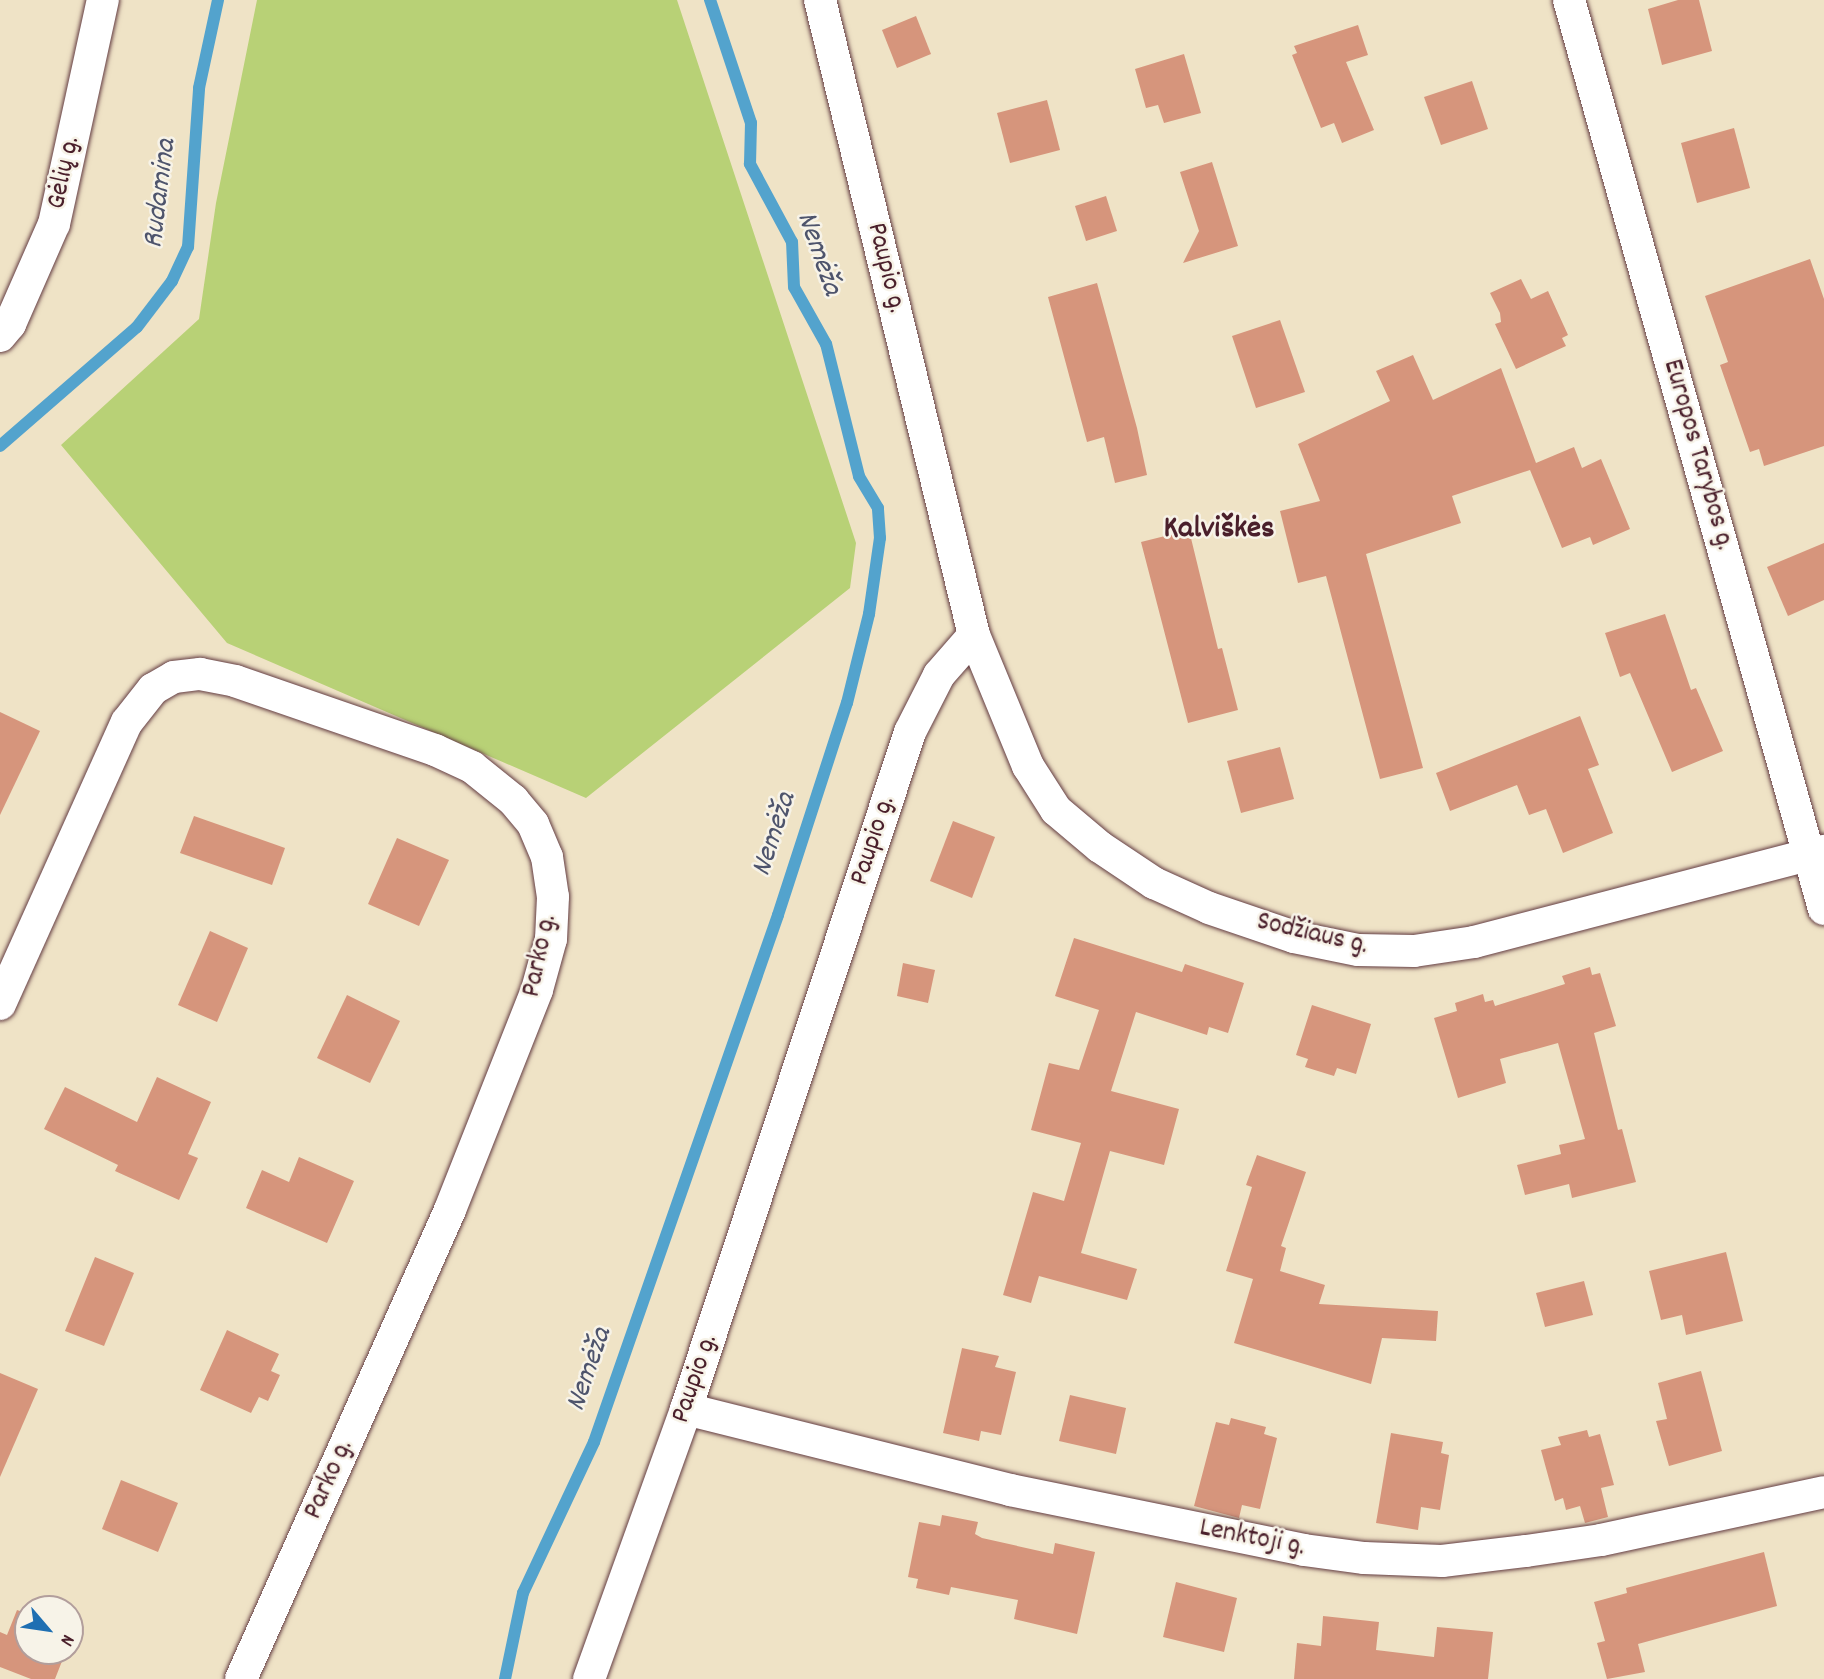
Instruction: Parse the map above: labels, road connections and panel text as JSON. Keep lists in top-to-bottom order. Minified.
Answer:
{"streets":{"street":["Gėlių g.","Paupio g.","Europos Tarybos g.","Sodžiaus g.","Parko g.","Lenktoji g."]},"crossings":[["Paupio g.","Sodžiaus g."],["Paupio g.","Lenktoji g."],["Europos Tarybos g.","Sodžiaus g."]],"districts":["Kalviškės"],"water":["Rudamina","Nemėža"],"north":"bottom right"}
